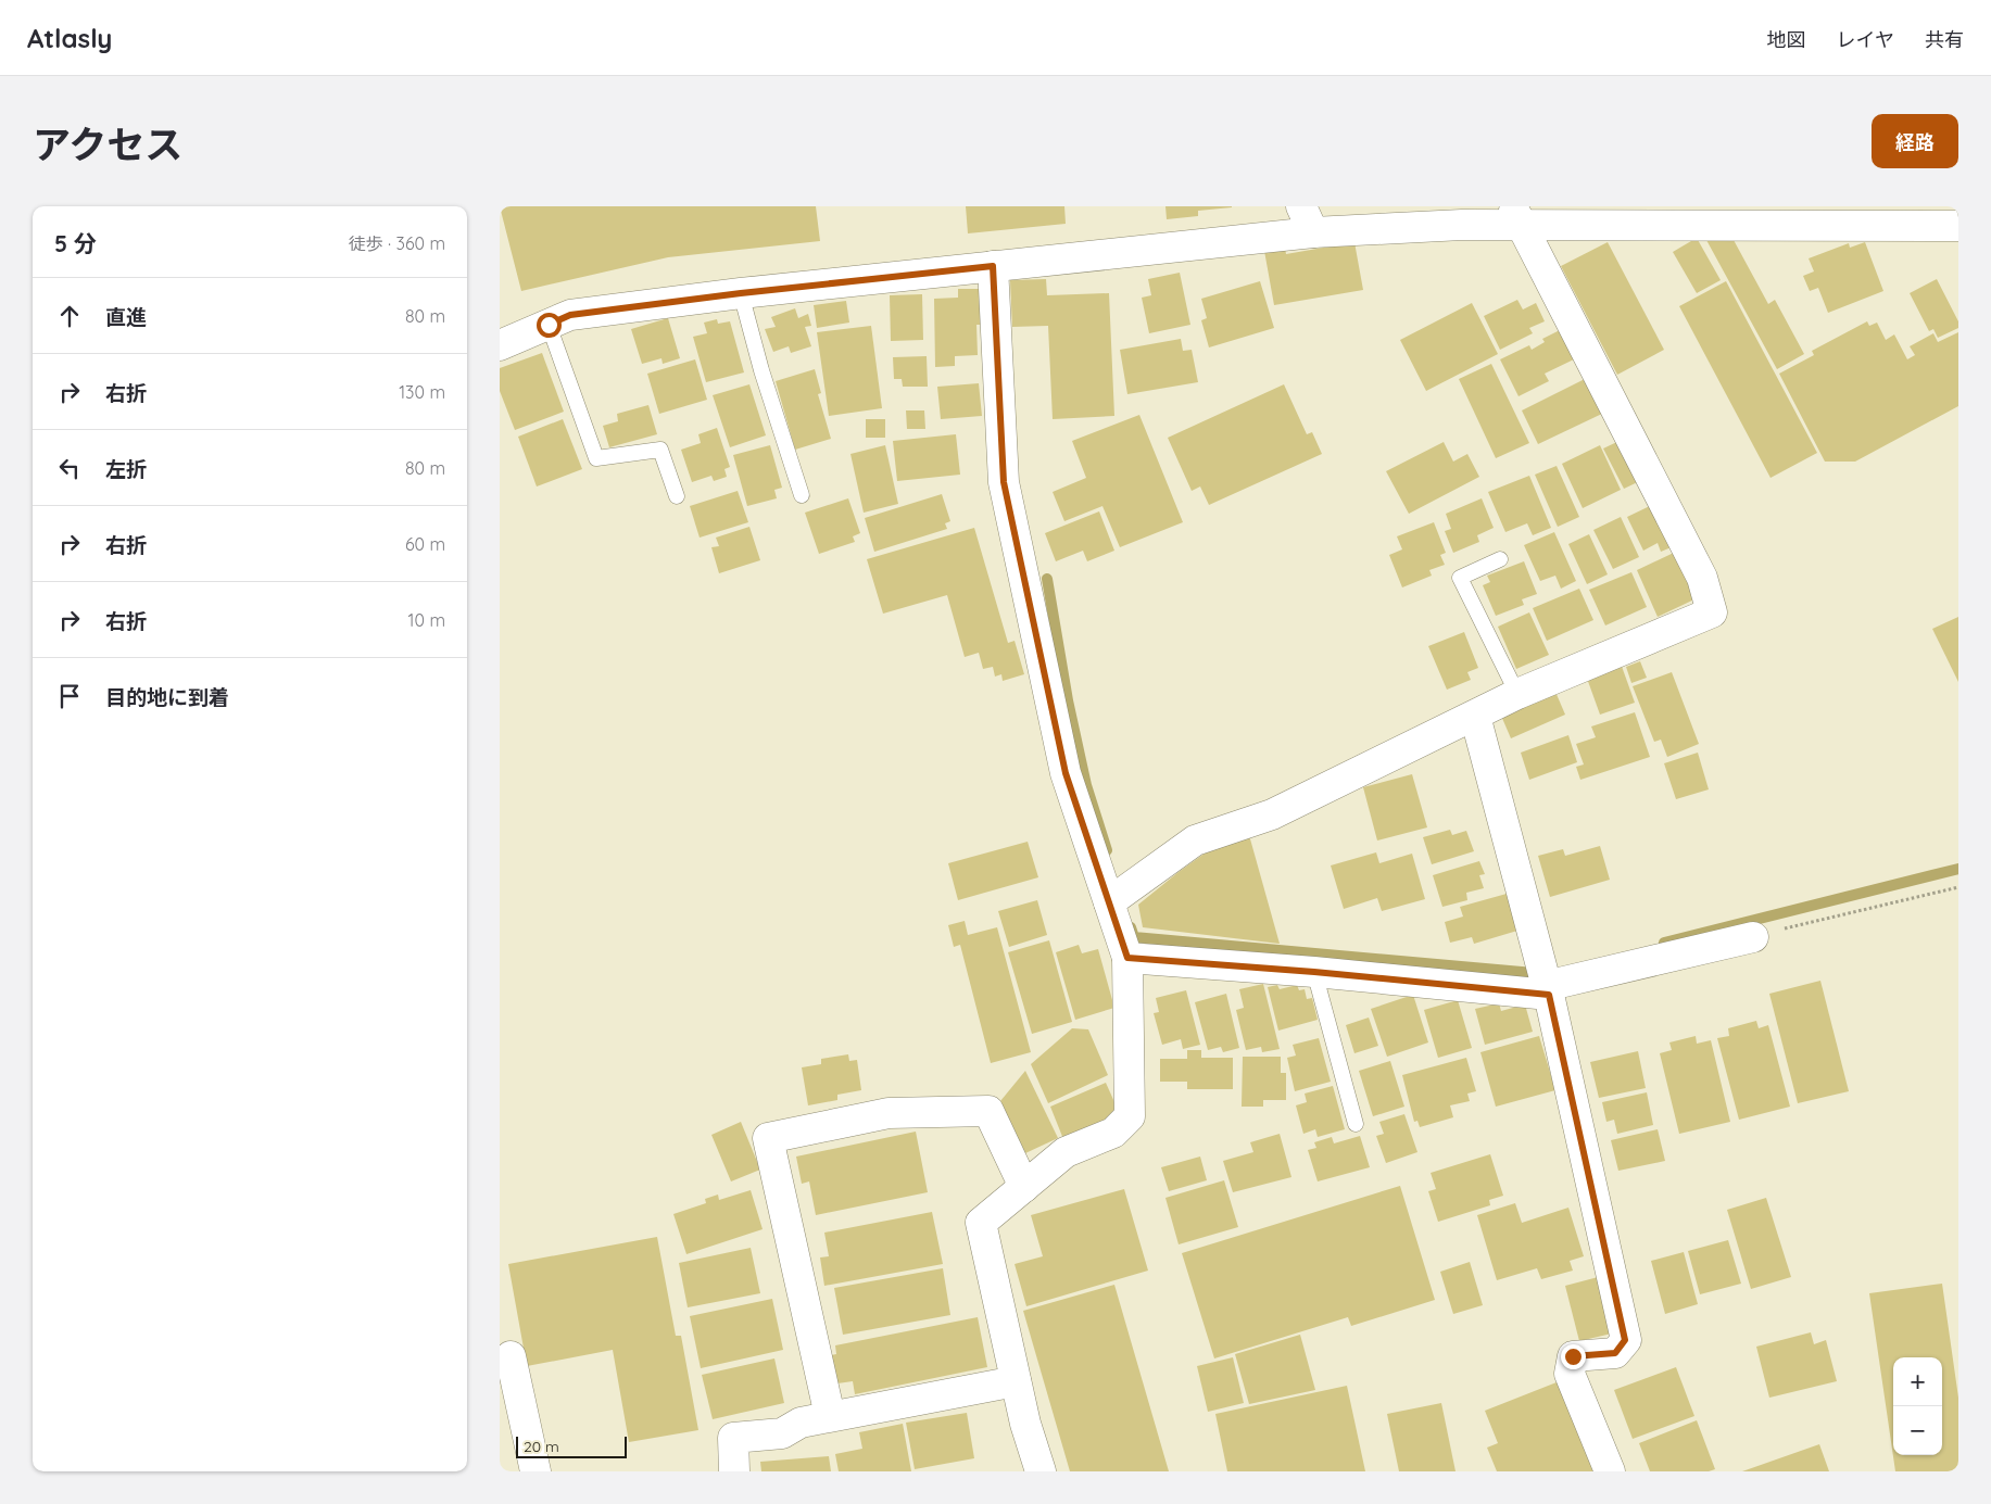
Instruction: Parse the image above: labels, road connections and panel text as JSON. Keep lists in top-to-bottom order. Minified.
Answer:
{"scale_bar":"20 m","page":{"header":"Atlasly","nav":["地図","レイヤ","共有"],"title":"アクセス","buttons":"経路","heading":["5 分","徒歩 · 360 m"],"list":[["直進","80 m"],["右折","130 m"],["左折","80 m"],["右折","60 m"],["右折","10 m"],"目的地に到着"],"map_buttons":["+","−"],"scale":"20 m"}}
